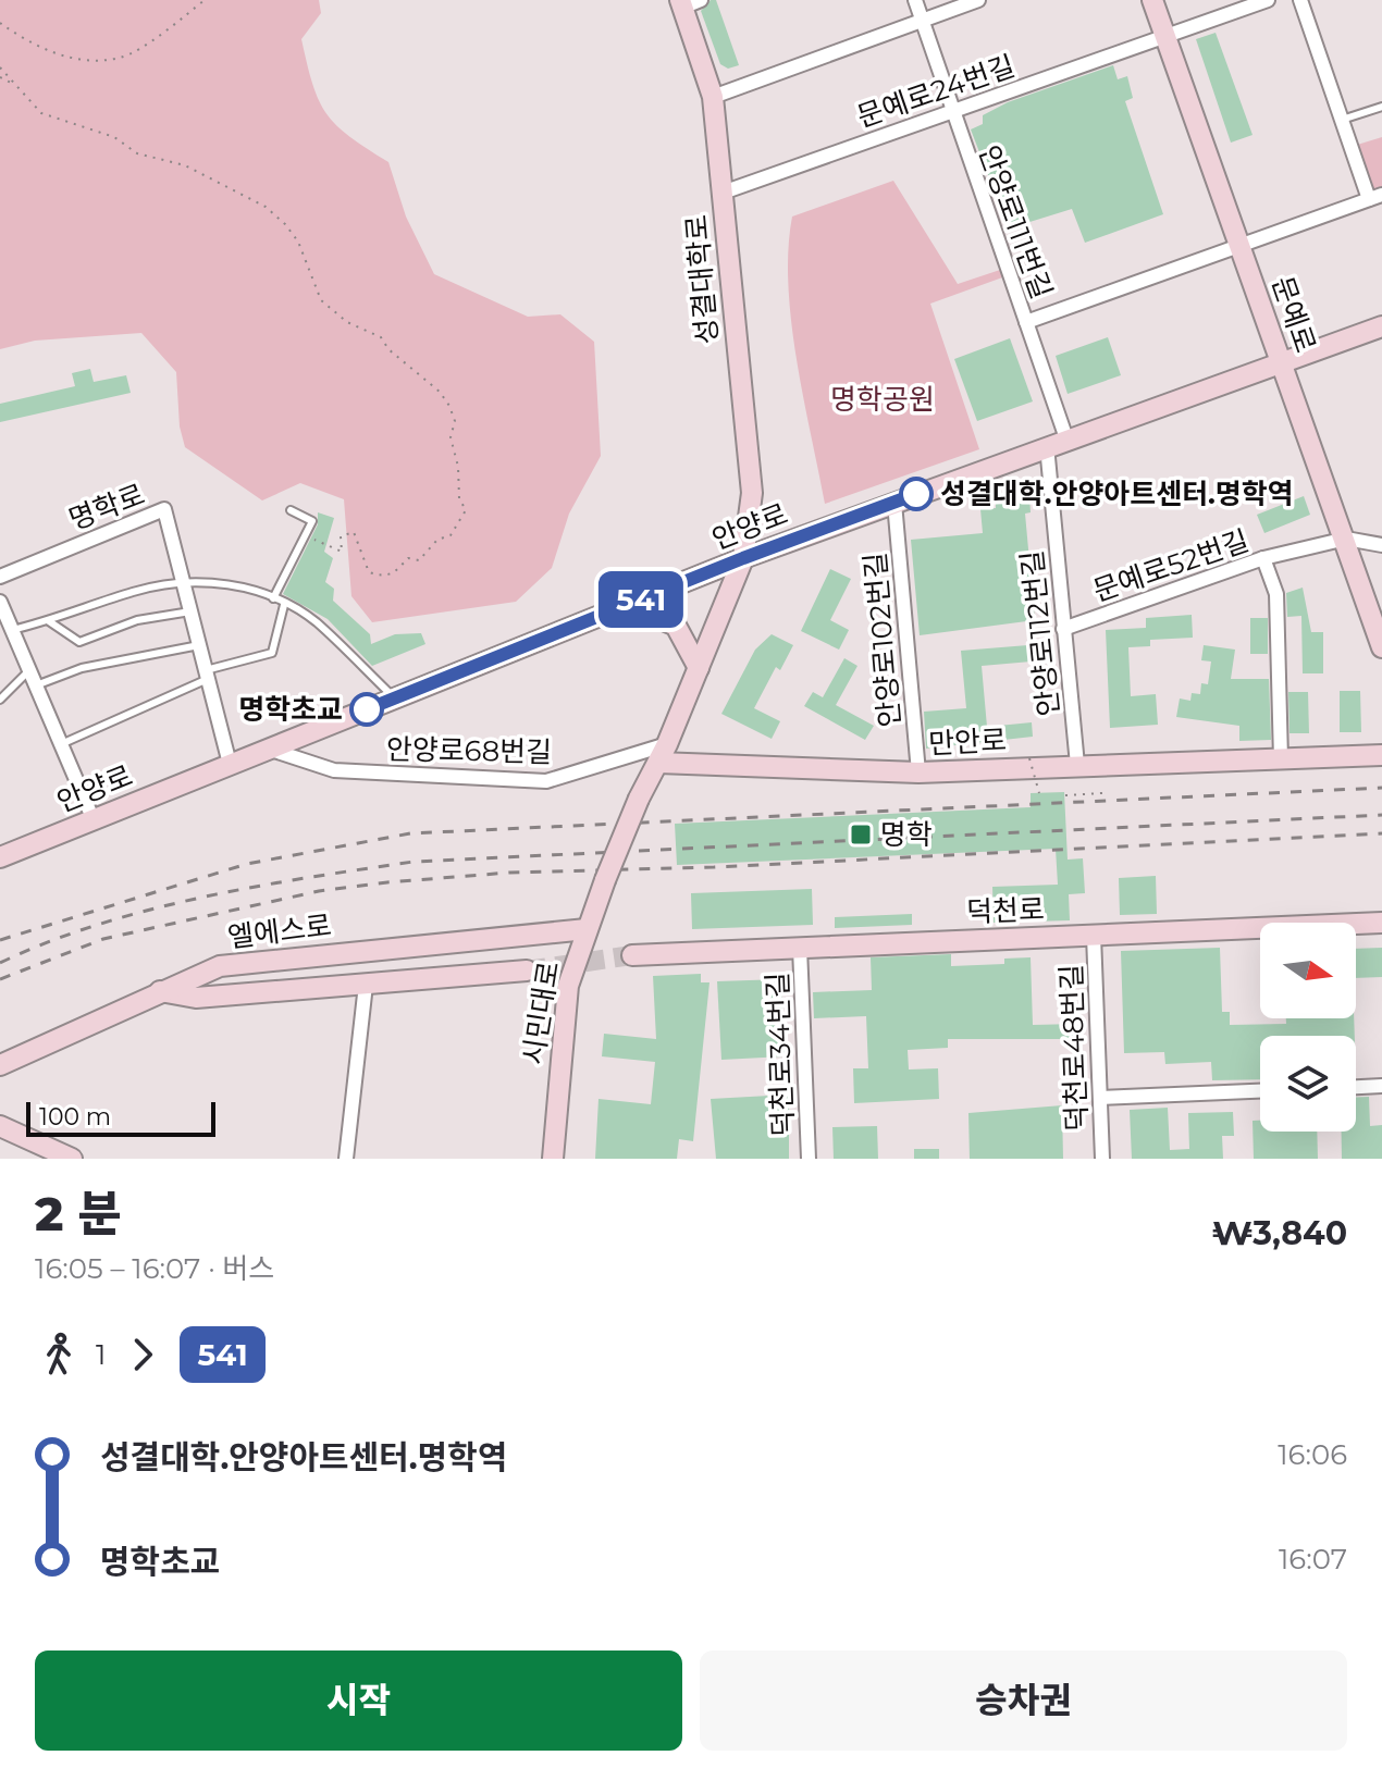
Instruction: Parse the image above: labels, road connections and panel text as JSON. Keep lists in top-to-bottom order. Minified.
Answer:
{"streets":{"street":["문예로24번길","안양로111번길","성결대학로","문예로","명학로","안양로","문예로52번길","안양로112번길","안양로102번길","만안로","안양로68번길","덕천로","엘에스로","시민대로","덕천로48번길","덕천로34번길"]},"crossings":[["문예로24번길","안양로111번길"],["문예로24번길","성결대학로"],["문예로24번길","문예로"],["안양로111번길","안양로"],["안양로111번길","안양로112번길"],["성결대학로","안양로"],["문예로","안양로"],["문예로","문예로52번길"],["명학로","안양로"],["안양로","안양로112번길"],["안양로","안양로102번길"],["안양로","안양로68번길"],["문예로52번길","안양로112번길"],["안양로112번길","만안로"],["안양로102번길","만안로"],["만안로","시민대로"],["덕천로","덕천로48번길"],["덕천로","덕천로34번길"],["엘에스로","시민대로"]],"parks":["명학공원"],"places":{"other":["성결대학.안양아트센터.명학역","명학초교"],"transit":["명학"]},"lines":["bus line 541"],"scale_bar":"100 m","north":"right","page":{"on_map":"541","scale":"100 m","heading":["2 분","16:05 – 16:07 · 버스","₩3,840"],"legs":["1","541"],"list":[{"name":"성결대학.안양아트센터.명학역","value":"16:06"},{"name":"명학초교","value":"16:07"}],"buttons":["시작","승차권"]}}
